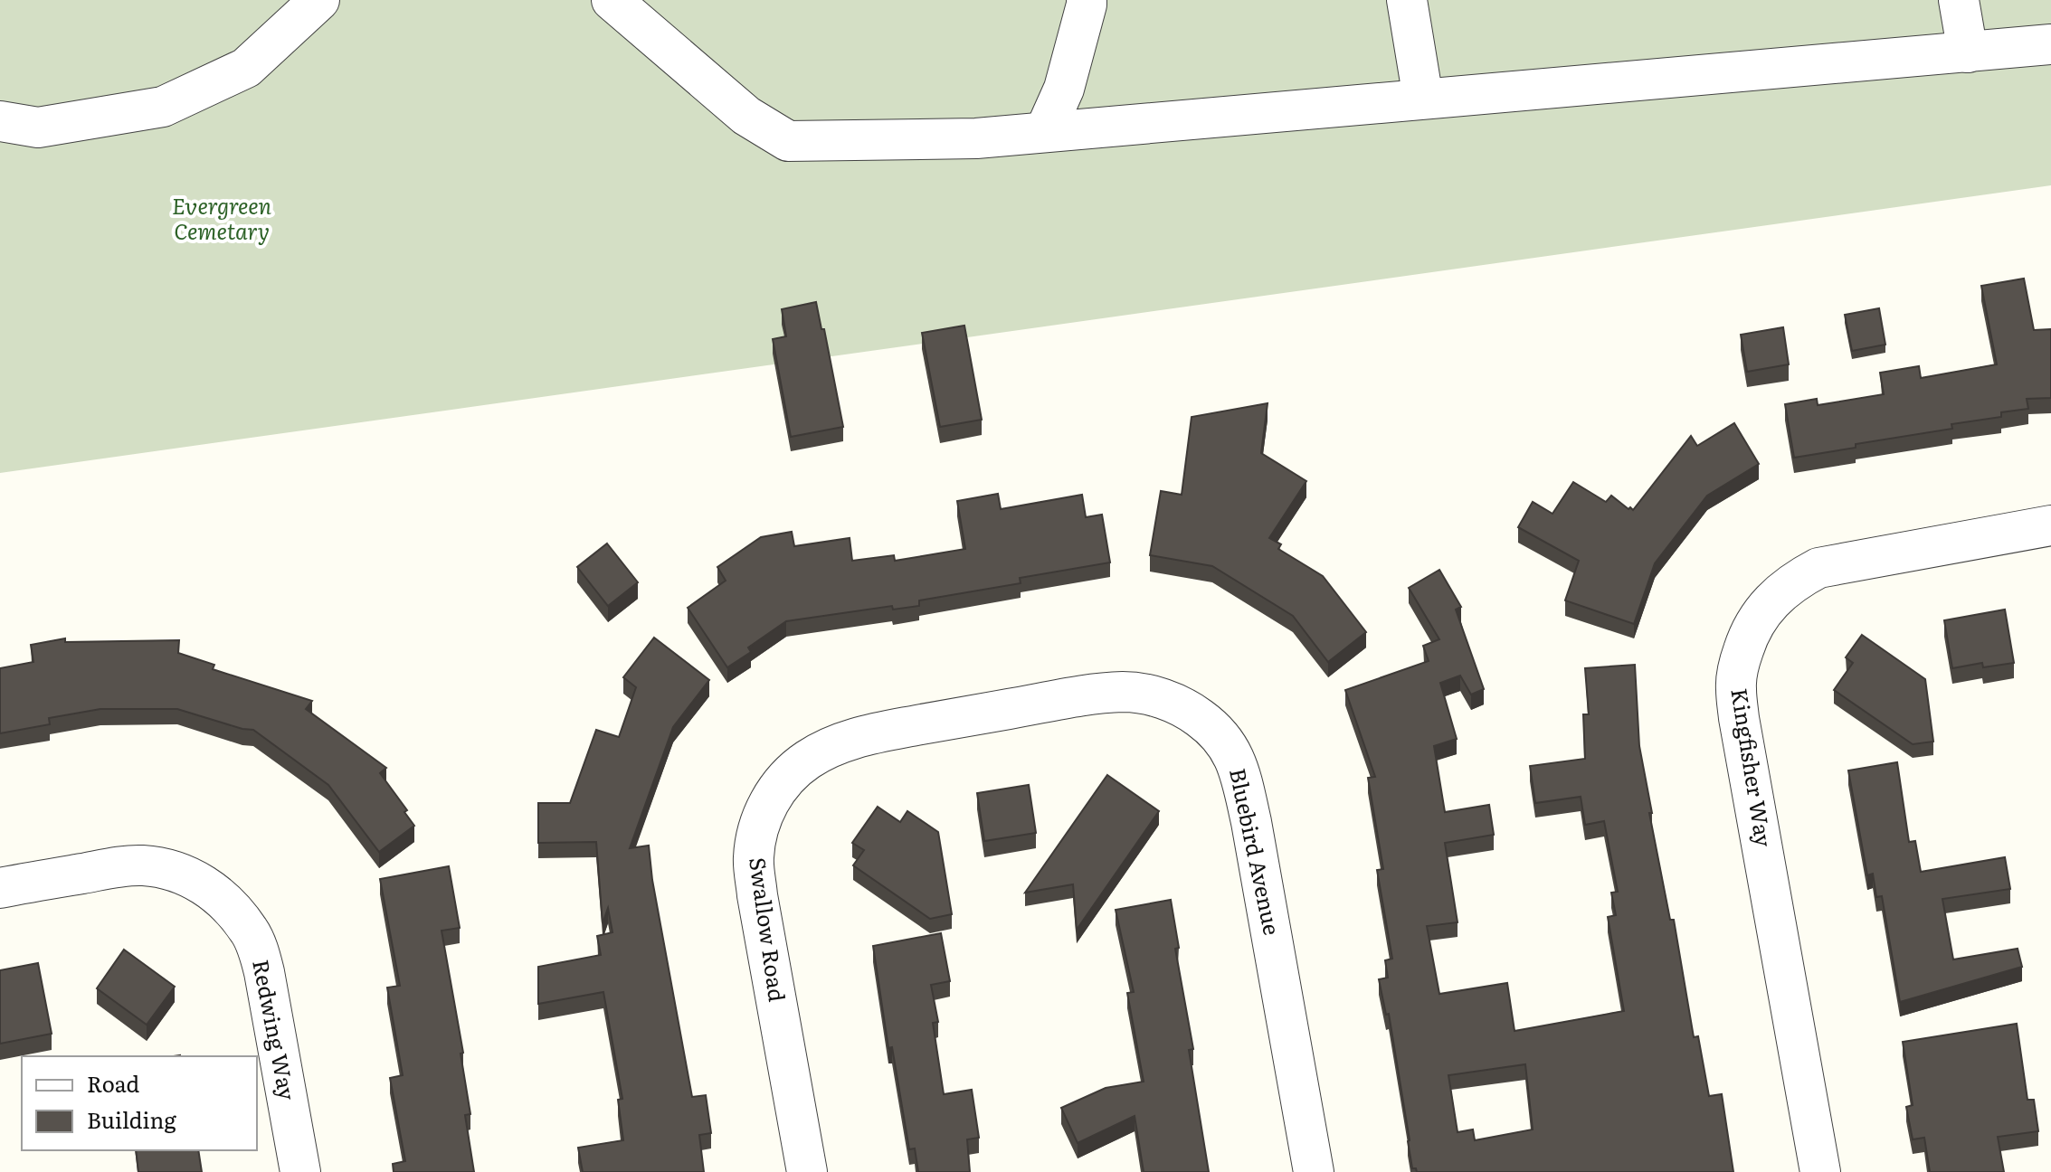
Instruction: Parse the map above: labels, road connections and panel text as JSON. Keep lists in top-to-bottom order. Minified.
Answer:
{"streets":{"street":["Kingfisher Way","Bluebird Avenue","Swallow Road","Redwing Way"]},"crossings":[["Bluebird Avenue","Swallow Road"]],"parks":["Evergreen Cemetary"],"legend":["Road","Building"]}
